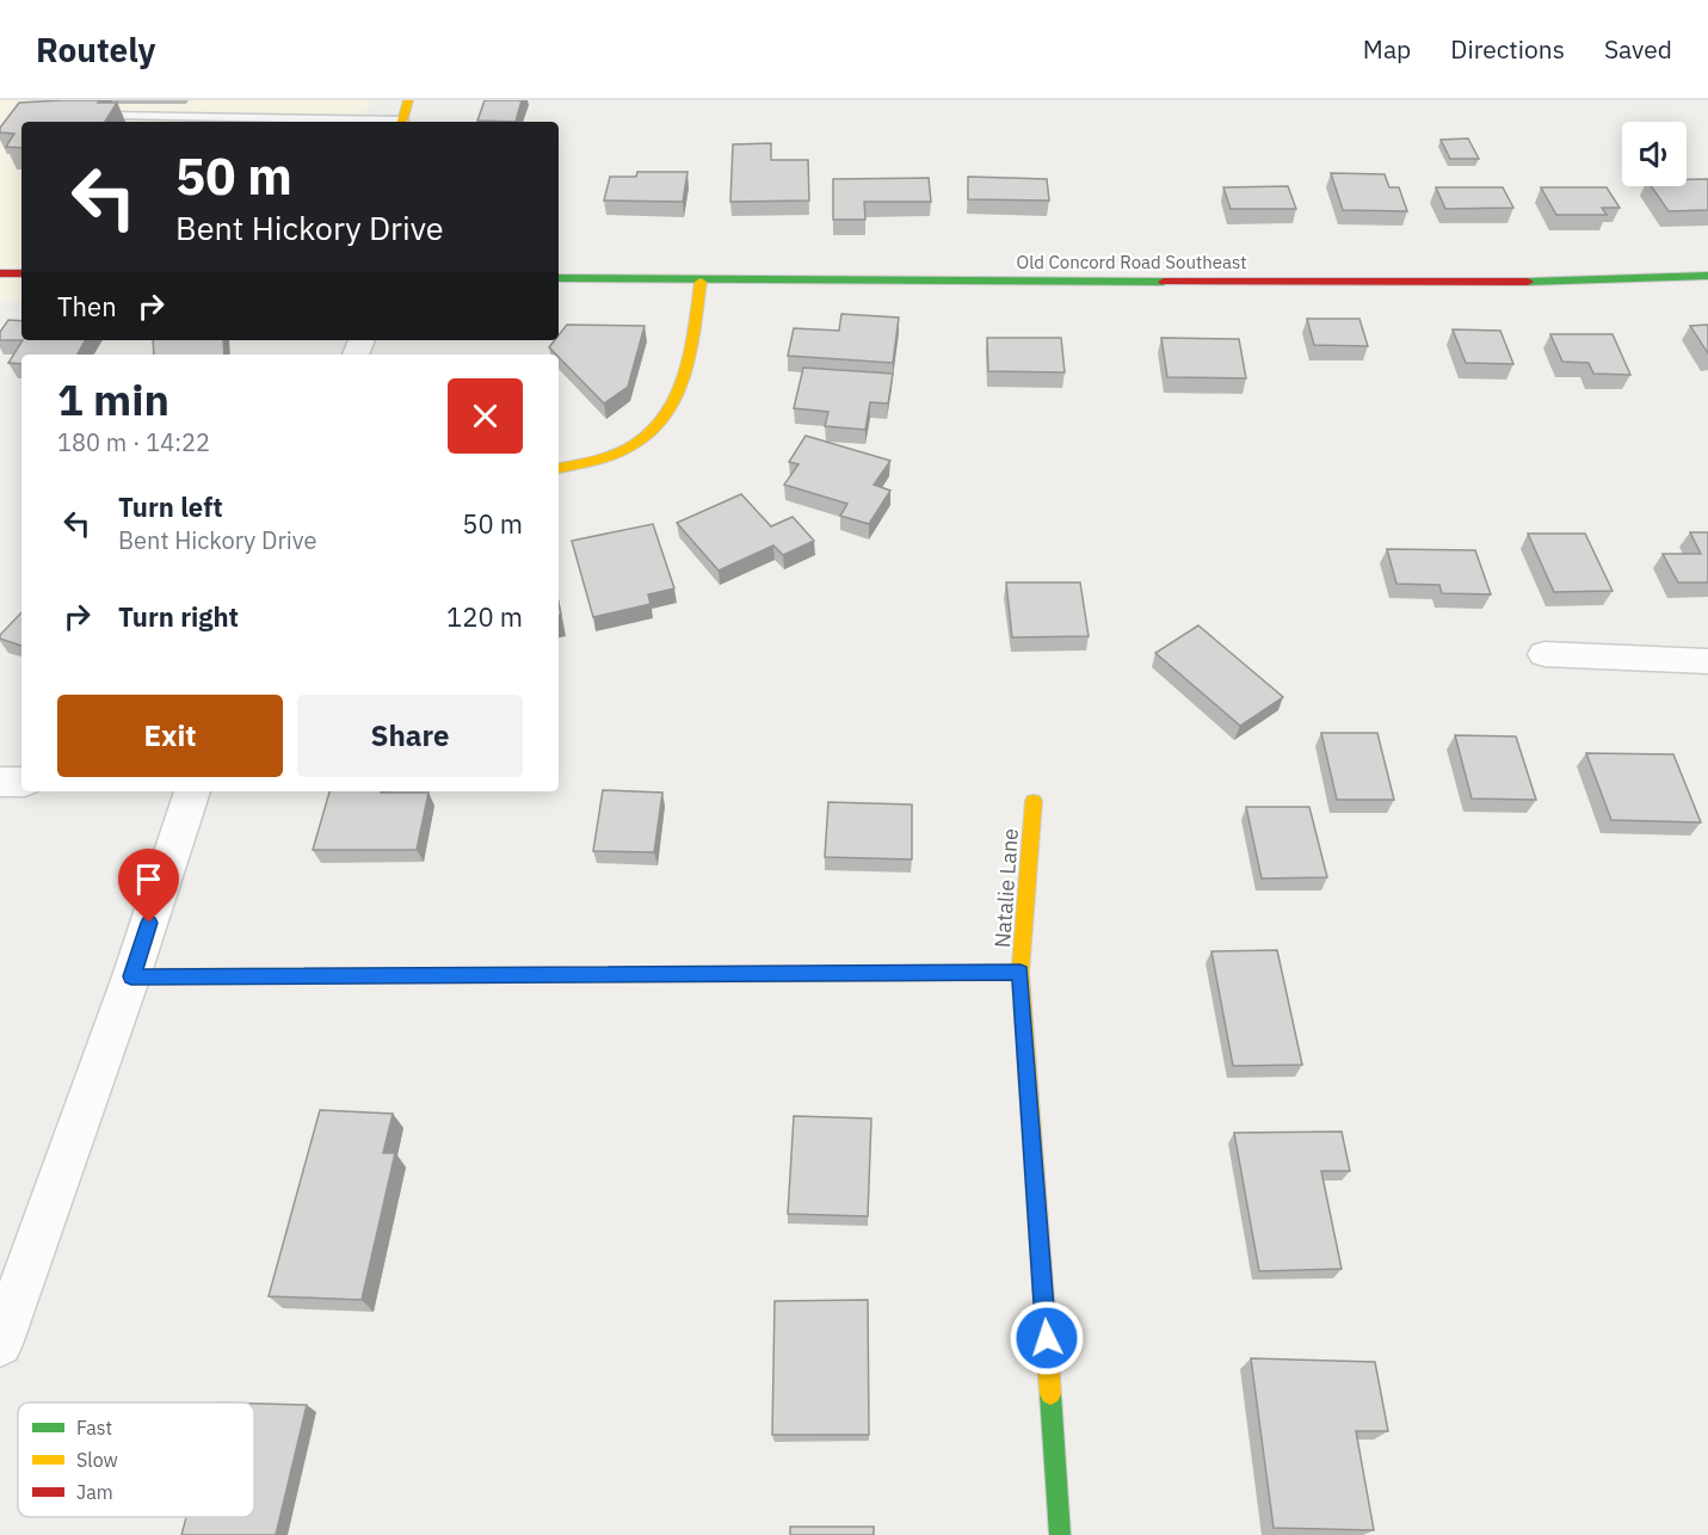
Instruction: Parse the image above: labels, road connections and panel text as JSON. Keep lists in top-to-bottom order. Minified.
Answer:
{"streets":{"street":["Old Concord Road Southeast","Natalie Lane"]},"legend":["Fast","Slow","Jam"],"page":{"header":"Routely","nav":["Map","Directions","Saved"],"turn":["50 m","Bent Hickory Drive"],"then":"Then","heading":["1 min","180 m · 14:22"],"list":[{"name":"Turn left","note":"Bent Hickory Drive","value":"50 m"},{"name":"Turn right","value":"120 m"}],"buttons":["Exit","Share"]}}
